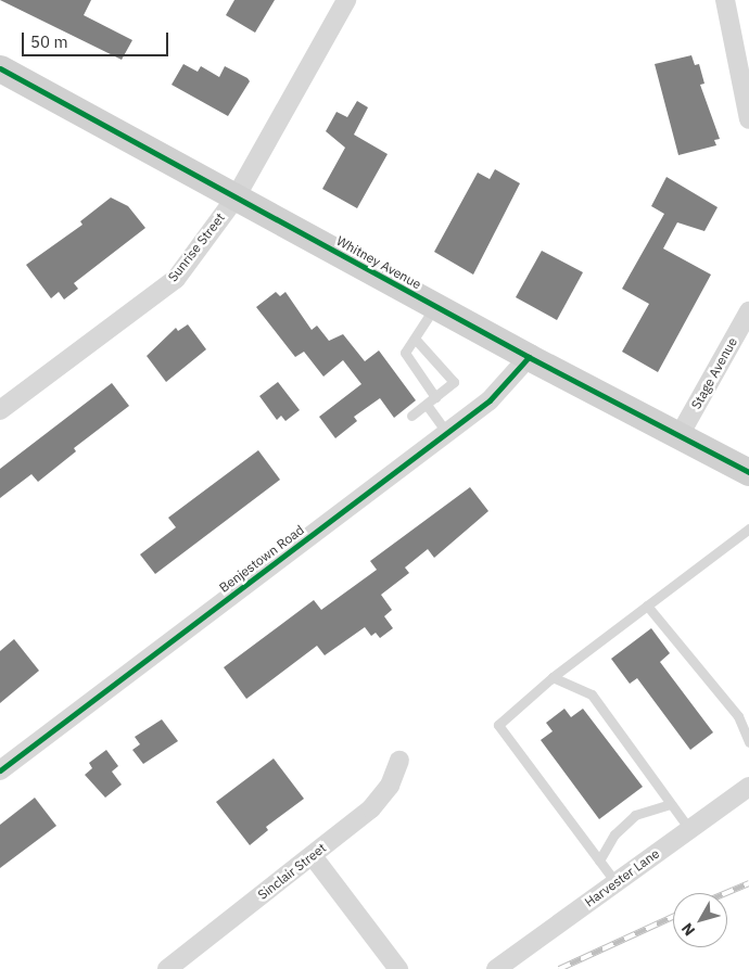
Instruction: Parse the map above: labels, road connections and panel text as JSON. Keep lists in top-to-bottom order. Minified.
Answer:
{"streets":{"main road":["Whitney Avenue"],"street":["Sunrise Street","Stage Avenue","Benjestown Road","Sinclair Street","Harvester Lane"]},"crossings":[["Sunrise Street","Whitney Avenue"],["Whitney Avenue","Stage Avenue"],["Whitney Avenue","Benjestown Road"]],"scale_bar":"50 m","north":"bottom left"}
